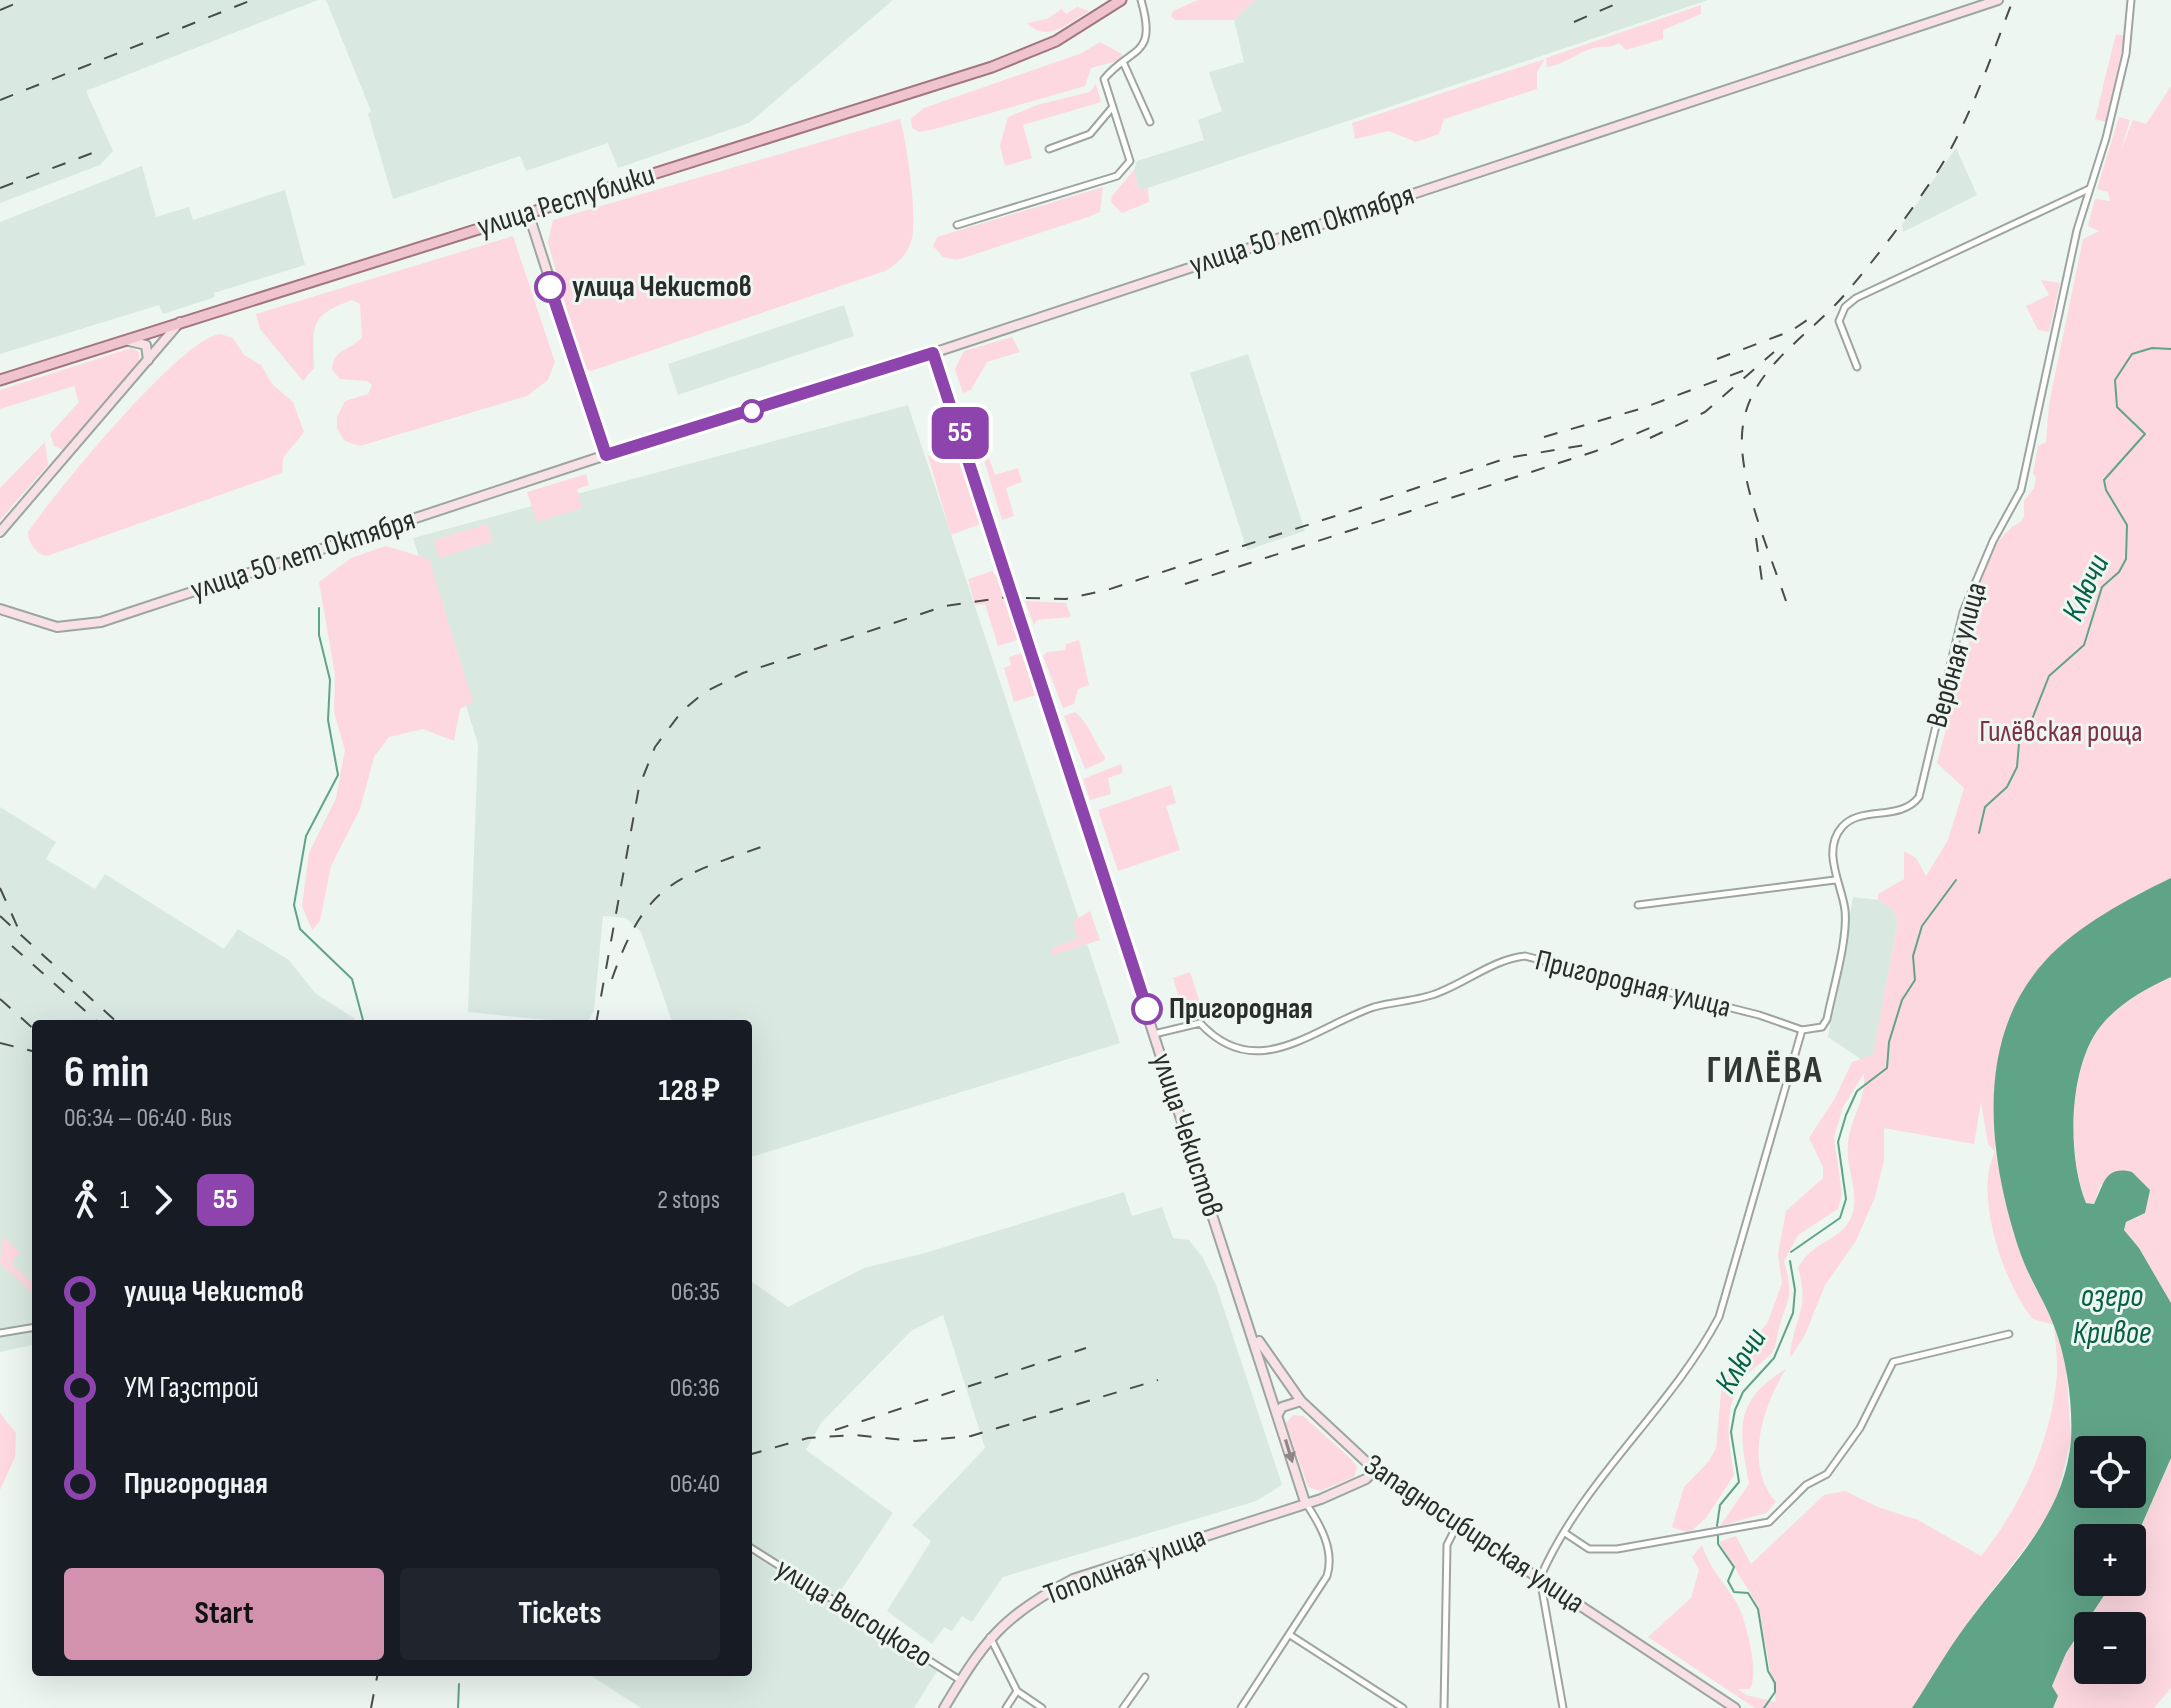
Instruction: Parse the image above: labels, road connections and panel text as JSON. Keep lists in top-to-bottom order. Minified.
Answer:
{"streets":{"main road":["улица Республики","улица 50 лет Октября","улица Чекистов","Западносибирская улица","Тополиная улица"],"street":["Вербная улица","Пригородная улица","улица Высоцкого"]},"crossings":[["улица 50 лет Октября","улица Чекистов"],["Пригородная улица","улица Чекистов"],["улица Чекистов","Западносибирская улица"],["Западносибирская улица","Тополиная улица"],["Тополиная улица","улица Высоцкого"]],"districts":["ГИЛЁВА"],"water":["Ключи","озеро Кривое"],"parks":["Гилёвская роща"],"places":["улица Чекистов","Пригородная"],"lines":["bus line 55"],"page":{"on_map":"55","heading":["6 min","06:34 – 06:40 · Bus","128 ₽"],"legs":["1","55","2 stops"],"list":[{"name":"улица Чекистов","value":"06:35"},{"name":"УМ Газстрой","value":"06:36"},{"name":"Пригородная","value":"06:40"}],"map_buttons":["+","−"],"buttons":["Start","Tickets"]}}
